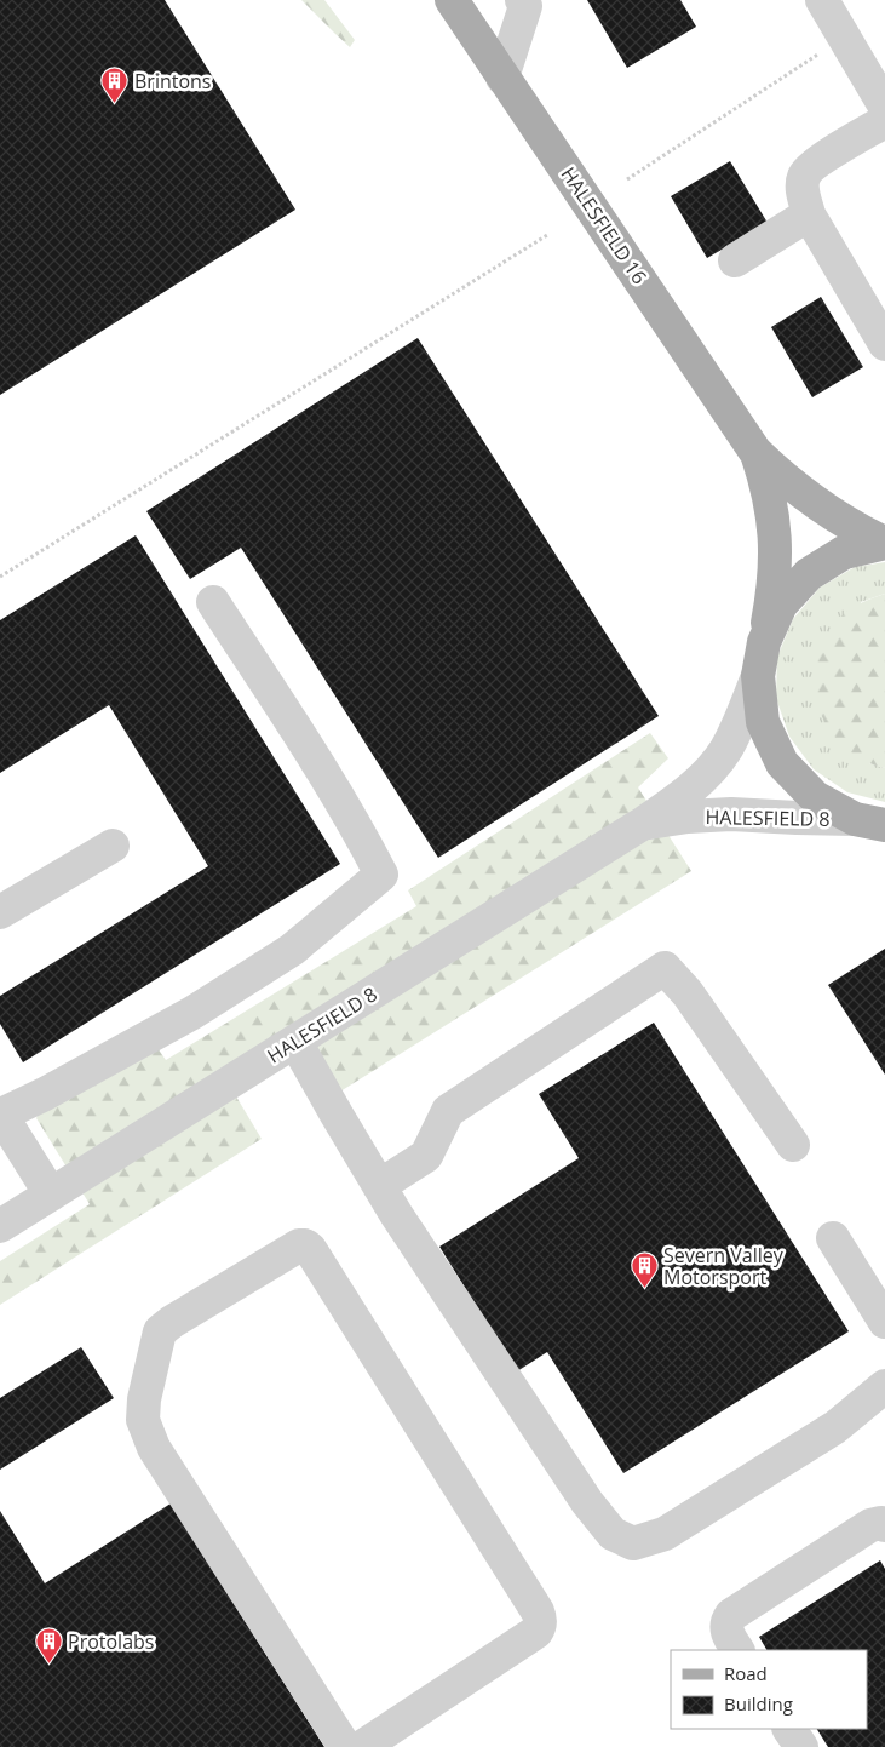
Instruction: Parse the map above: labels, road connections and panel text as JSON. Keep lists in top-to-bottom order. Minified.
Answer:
{"streets":{"main road":["HALESFIELD 16"],"street":["HALESFIELD 8"]},"places":{"building":["Brintons","Severn Valley Motorsport","Protolabs"]},"legend":["Road","Building"]}
